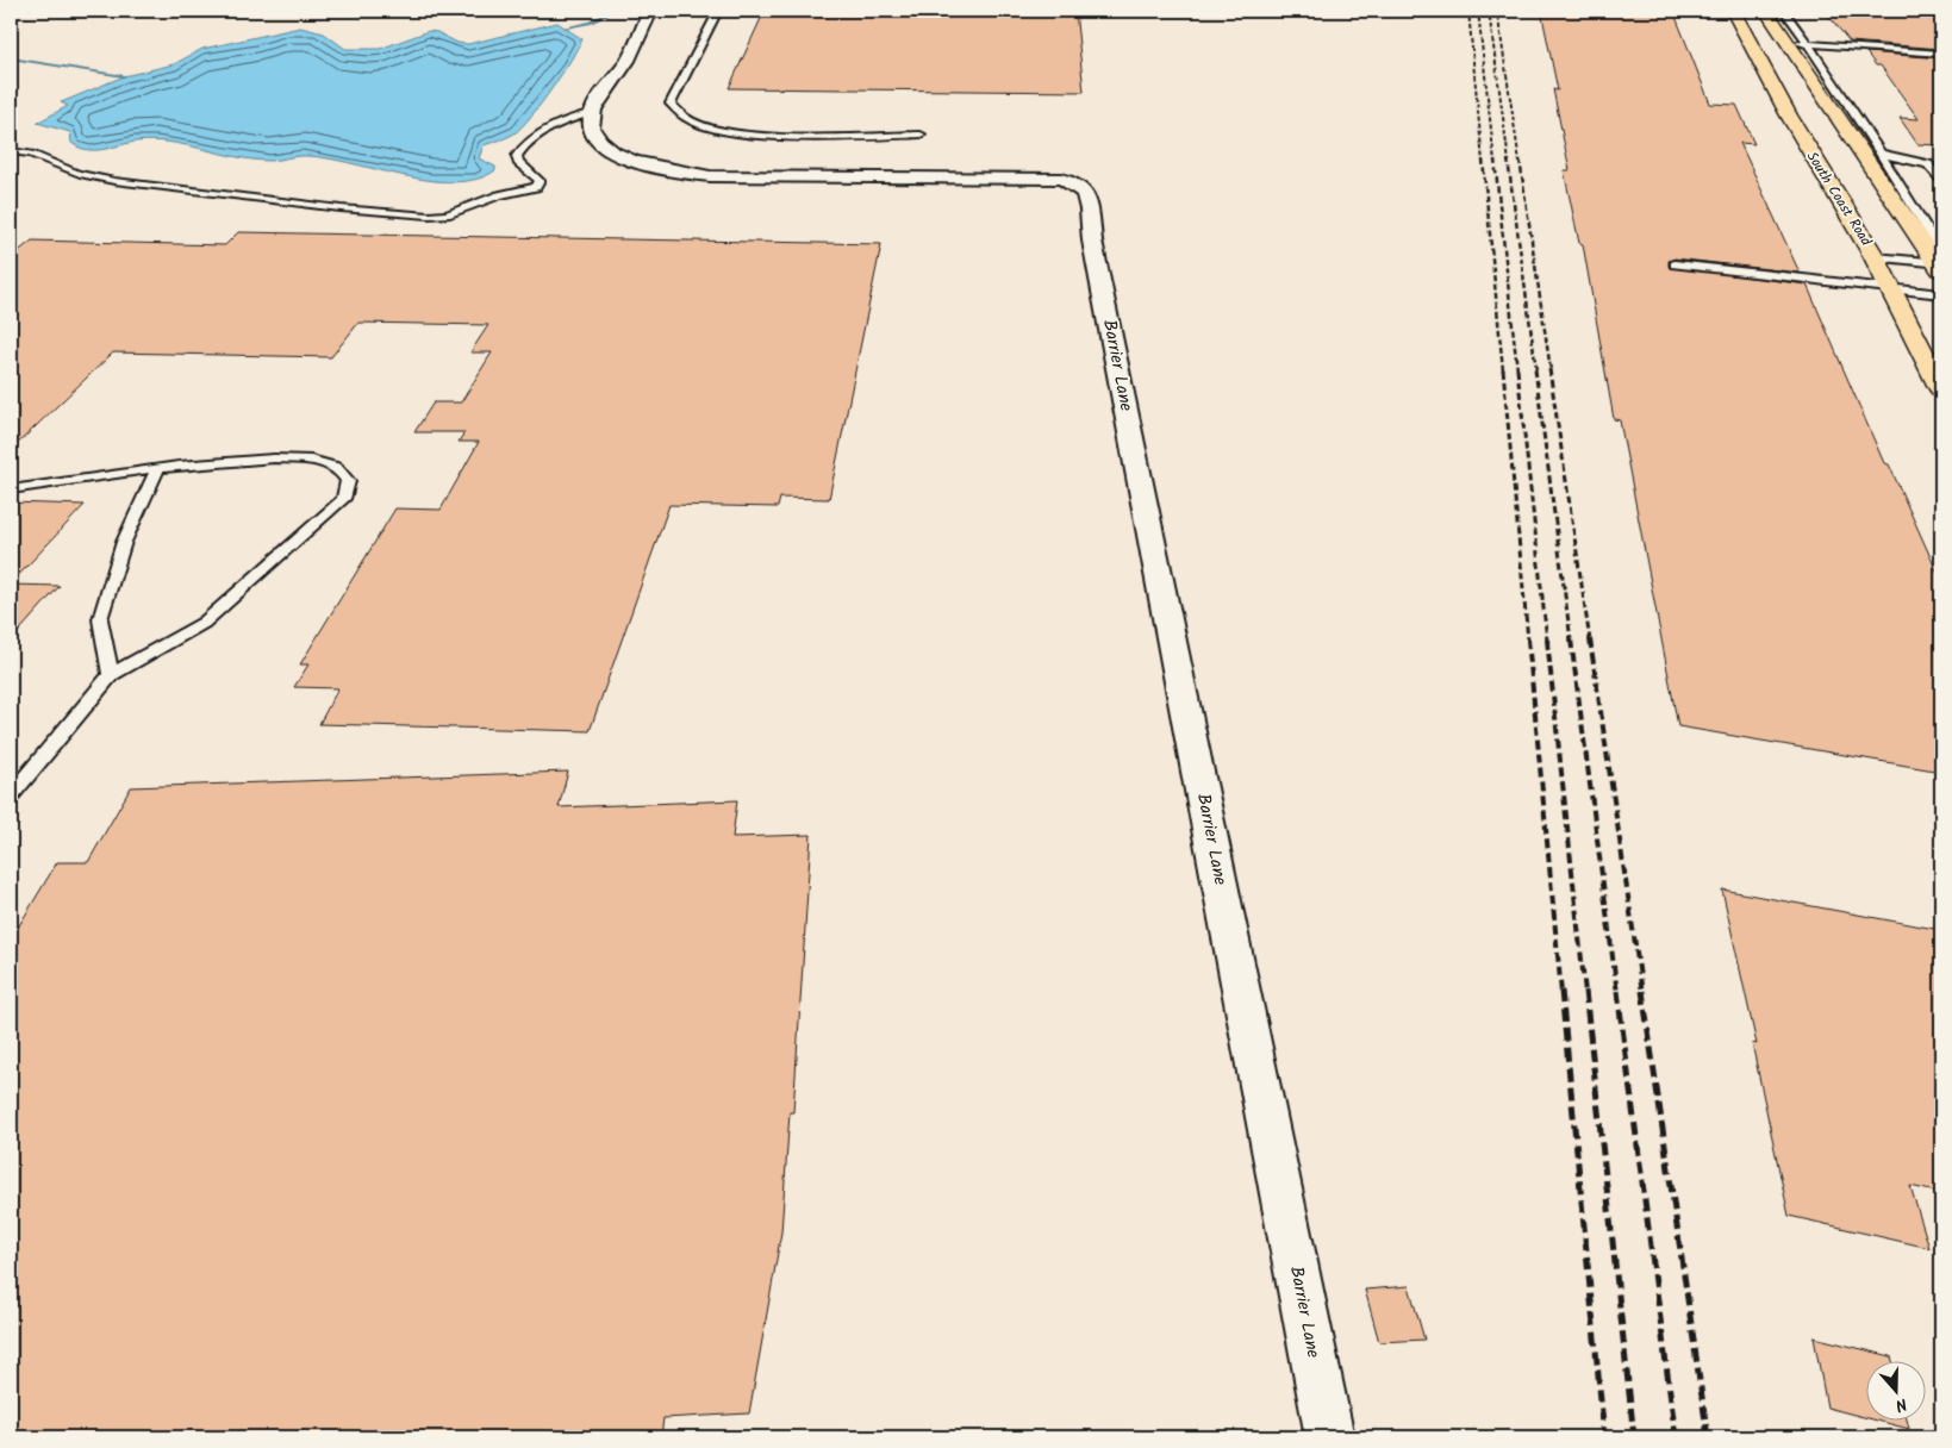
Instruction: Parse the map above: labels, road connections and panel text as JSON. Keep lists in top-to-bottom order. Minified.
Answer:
{"streets":{"highway":["South Coast Road"],"street":["Barrier Lane"]},"north":"bottom"}
